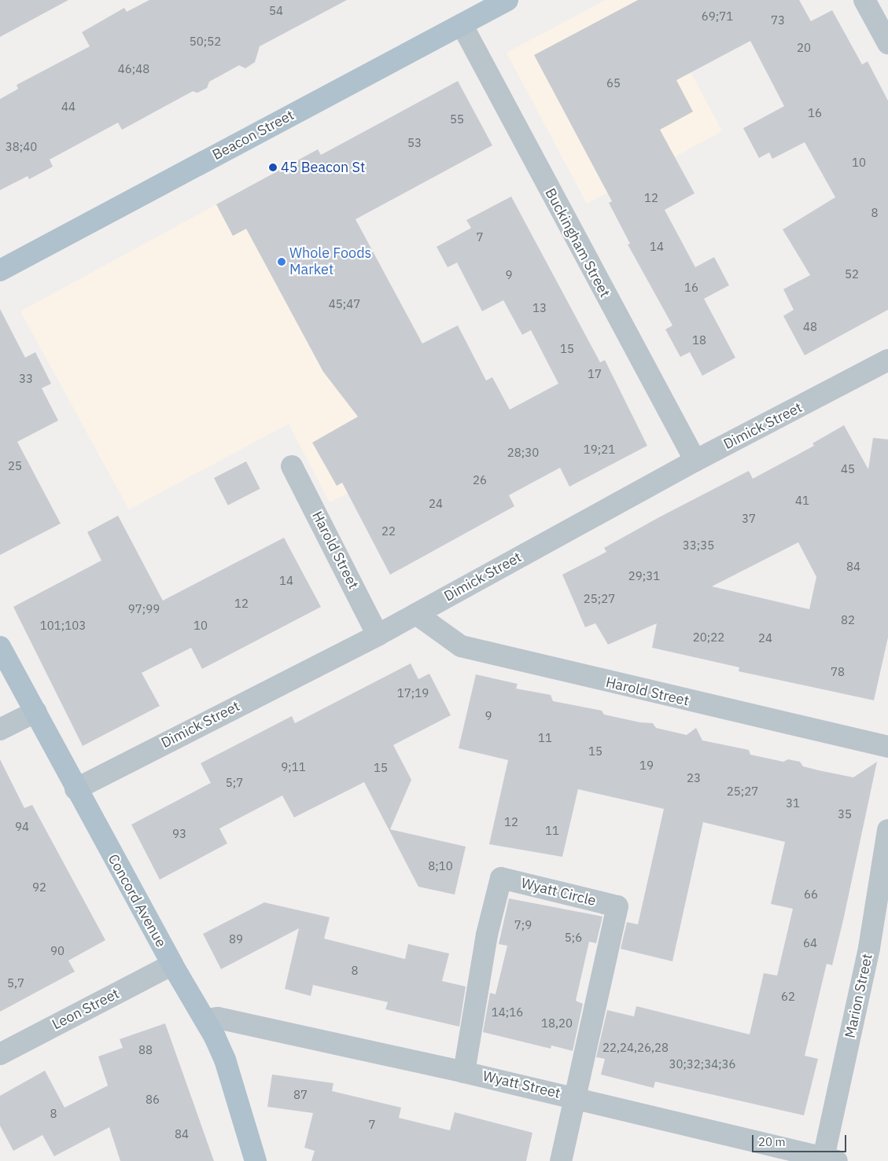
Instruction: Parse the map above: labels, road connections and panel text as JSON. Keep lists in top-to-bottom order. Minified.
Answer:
{"streets":{"main road":["Beacon Street","Concord Avenue"],"street":["Buckingham Street","Dimick Street","Harold Street","Wyatt Circle","Marion Street","Leon Street","Wyatt Street"]},"crossings":[["Beacon Street","Buckingham Street"],["Buckingham Street","Dimick Street"],["Dimick Street","Harold Street"],["Dimick Street","Concord Avenue"],["Wyatt Circle","Wyatt Street"],["Concord Avenue","Leon Street"],["Concord Avenue","Wyatt Street"],["Marion Street","Wyatt Street"]],"places":["45 Beacon St","Whole Foods Market"],"house_numbers":["54","69;71","73","50;52","20","46;48","65","44","16","55","53","38;40","10","12","8","7","14","52","9","16","45;47","13","48","18","15","17","33","19;21","28;30","25","45","26","41","24","37","22","33;35","84","29;31","14","25;27","12","97;99","82","101;103","10","20;22","24","78","17;19","9","11","15","19","9;11","15","23","5;7","25;27","31","35","12","94","11","93","8;10","92","66","7;9","5;6","89","64","90","8","5,7","62","14;16","18,20","22,24,26,28","88","30;32;34;36","87","86","8","7","84"],"scale_bar":"20 m"}
